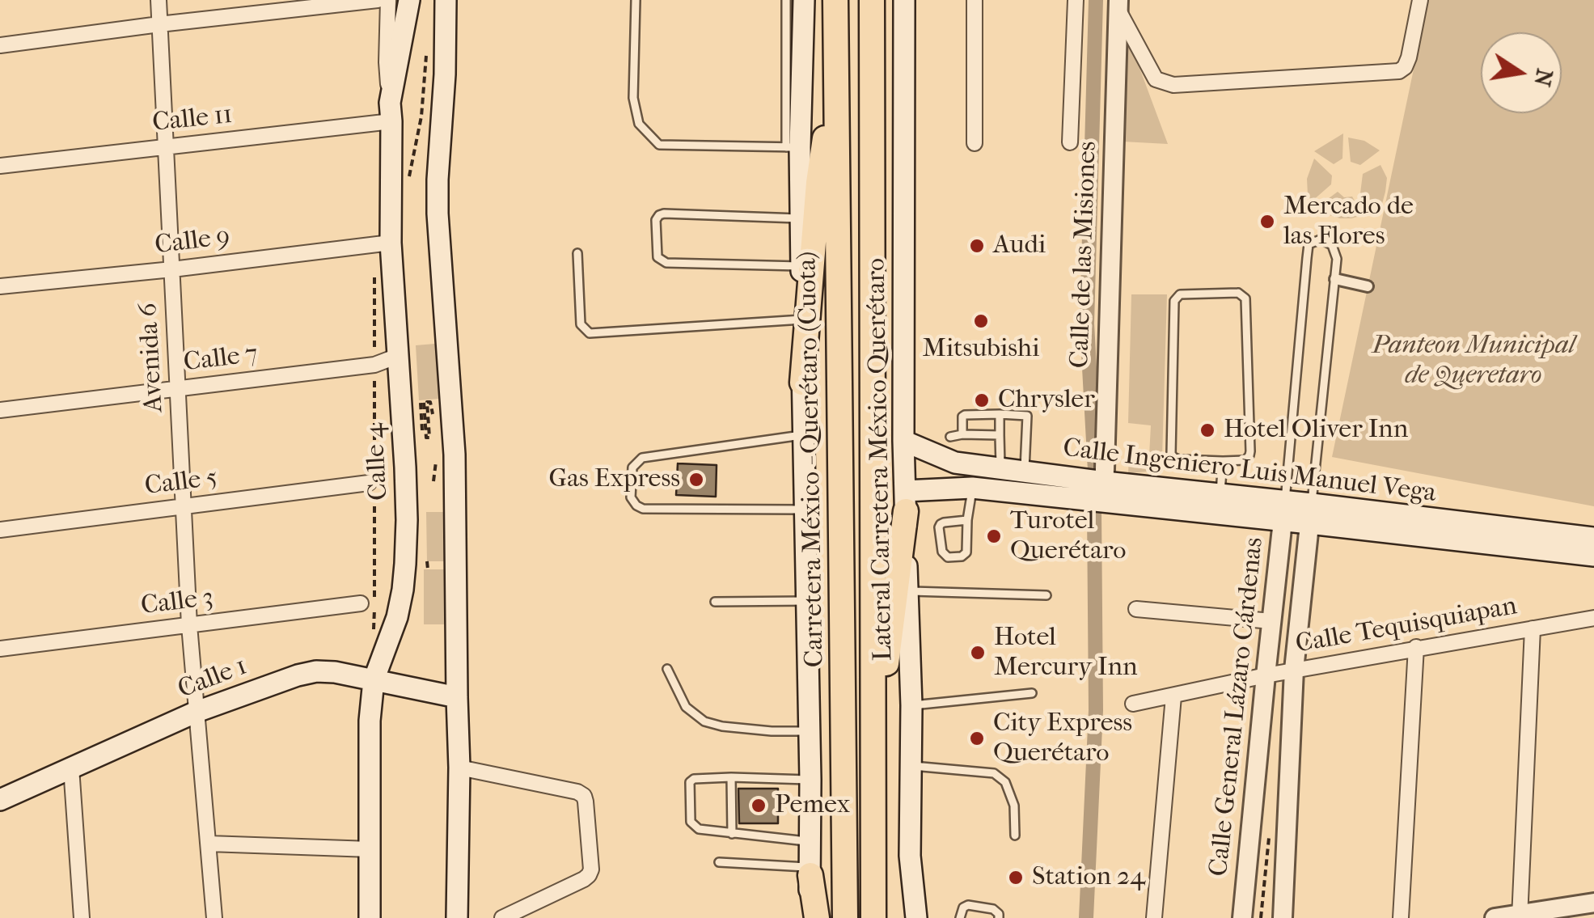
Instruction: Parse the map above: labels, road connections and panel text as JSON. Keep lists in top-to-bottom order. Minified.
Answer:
{"streets":{"highway":["Carretera México - Querétaro (Cuota)"],"main road":["Lateral Carretera México Querétaro","Calle 4","Calle Ingeniero Luis Manuel Vega","Calle 1"],"street":["Calle 11","Calle 9","Calle de las Misiones","Avenida 6","Calle 7","Calle 5","Calle 3","Calle Tequisquiapan","Calle General Lázaro Cárdenas"]},"crossings":[["Calle 11","Avenida 6"],["Calle 11","Calle 4"],["Calle 9","Avenida 6"],["Calle 9","Calle 4"],["Calle de las Misiones","Calle Ingeniero Luis Manuel Vega"],["Avenida 6","Calle 7"],["Avenida 6","Calle 5"],["Avenida 6","Calle 3"],["Avenida 6","Calle 1"],["Calle 7","Calle 4"],["Lateral Carretera México Querétaro","Calle Ingeniero Luis Manuel Vega"],["Calle 4","Calle 1"],["Calle Ingeniero Luis Manuel Vega","Calle General Lázaro Cárdenas"],["Calle Tequisquiapan","Calle General Lázaro Cárdenas"]],"parks":["Panteon Municipal de Queretaro"],"places":["Mercado de las Flores","Audi","Mitsubishi","Chrysler","Hotel Oliver Inn","Gas Express","Turotel Querétaro","Hotel Mercury Inn","City Express Querétaro","Pemex","Station 24"],"north":"right"}
